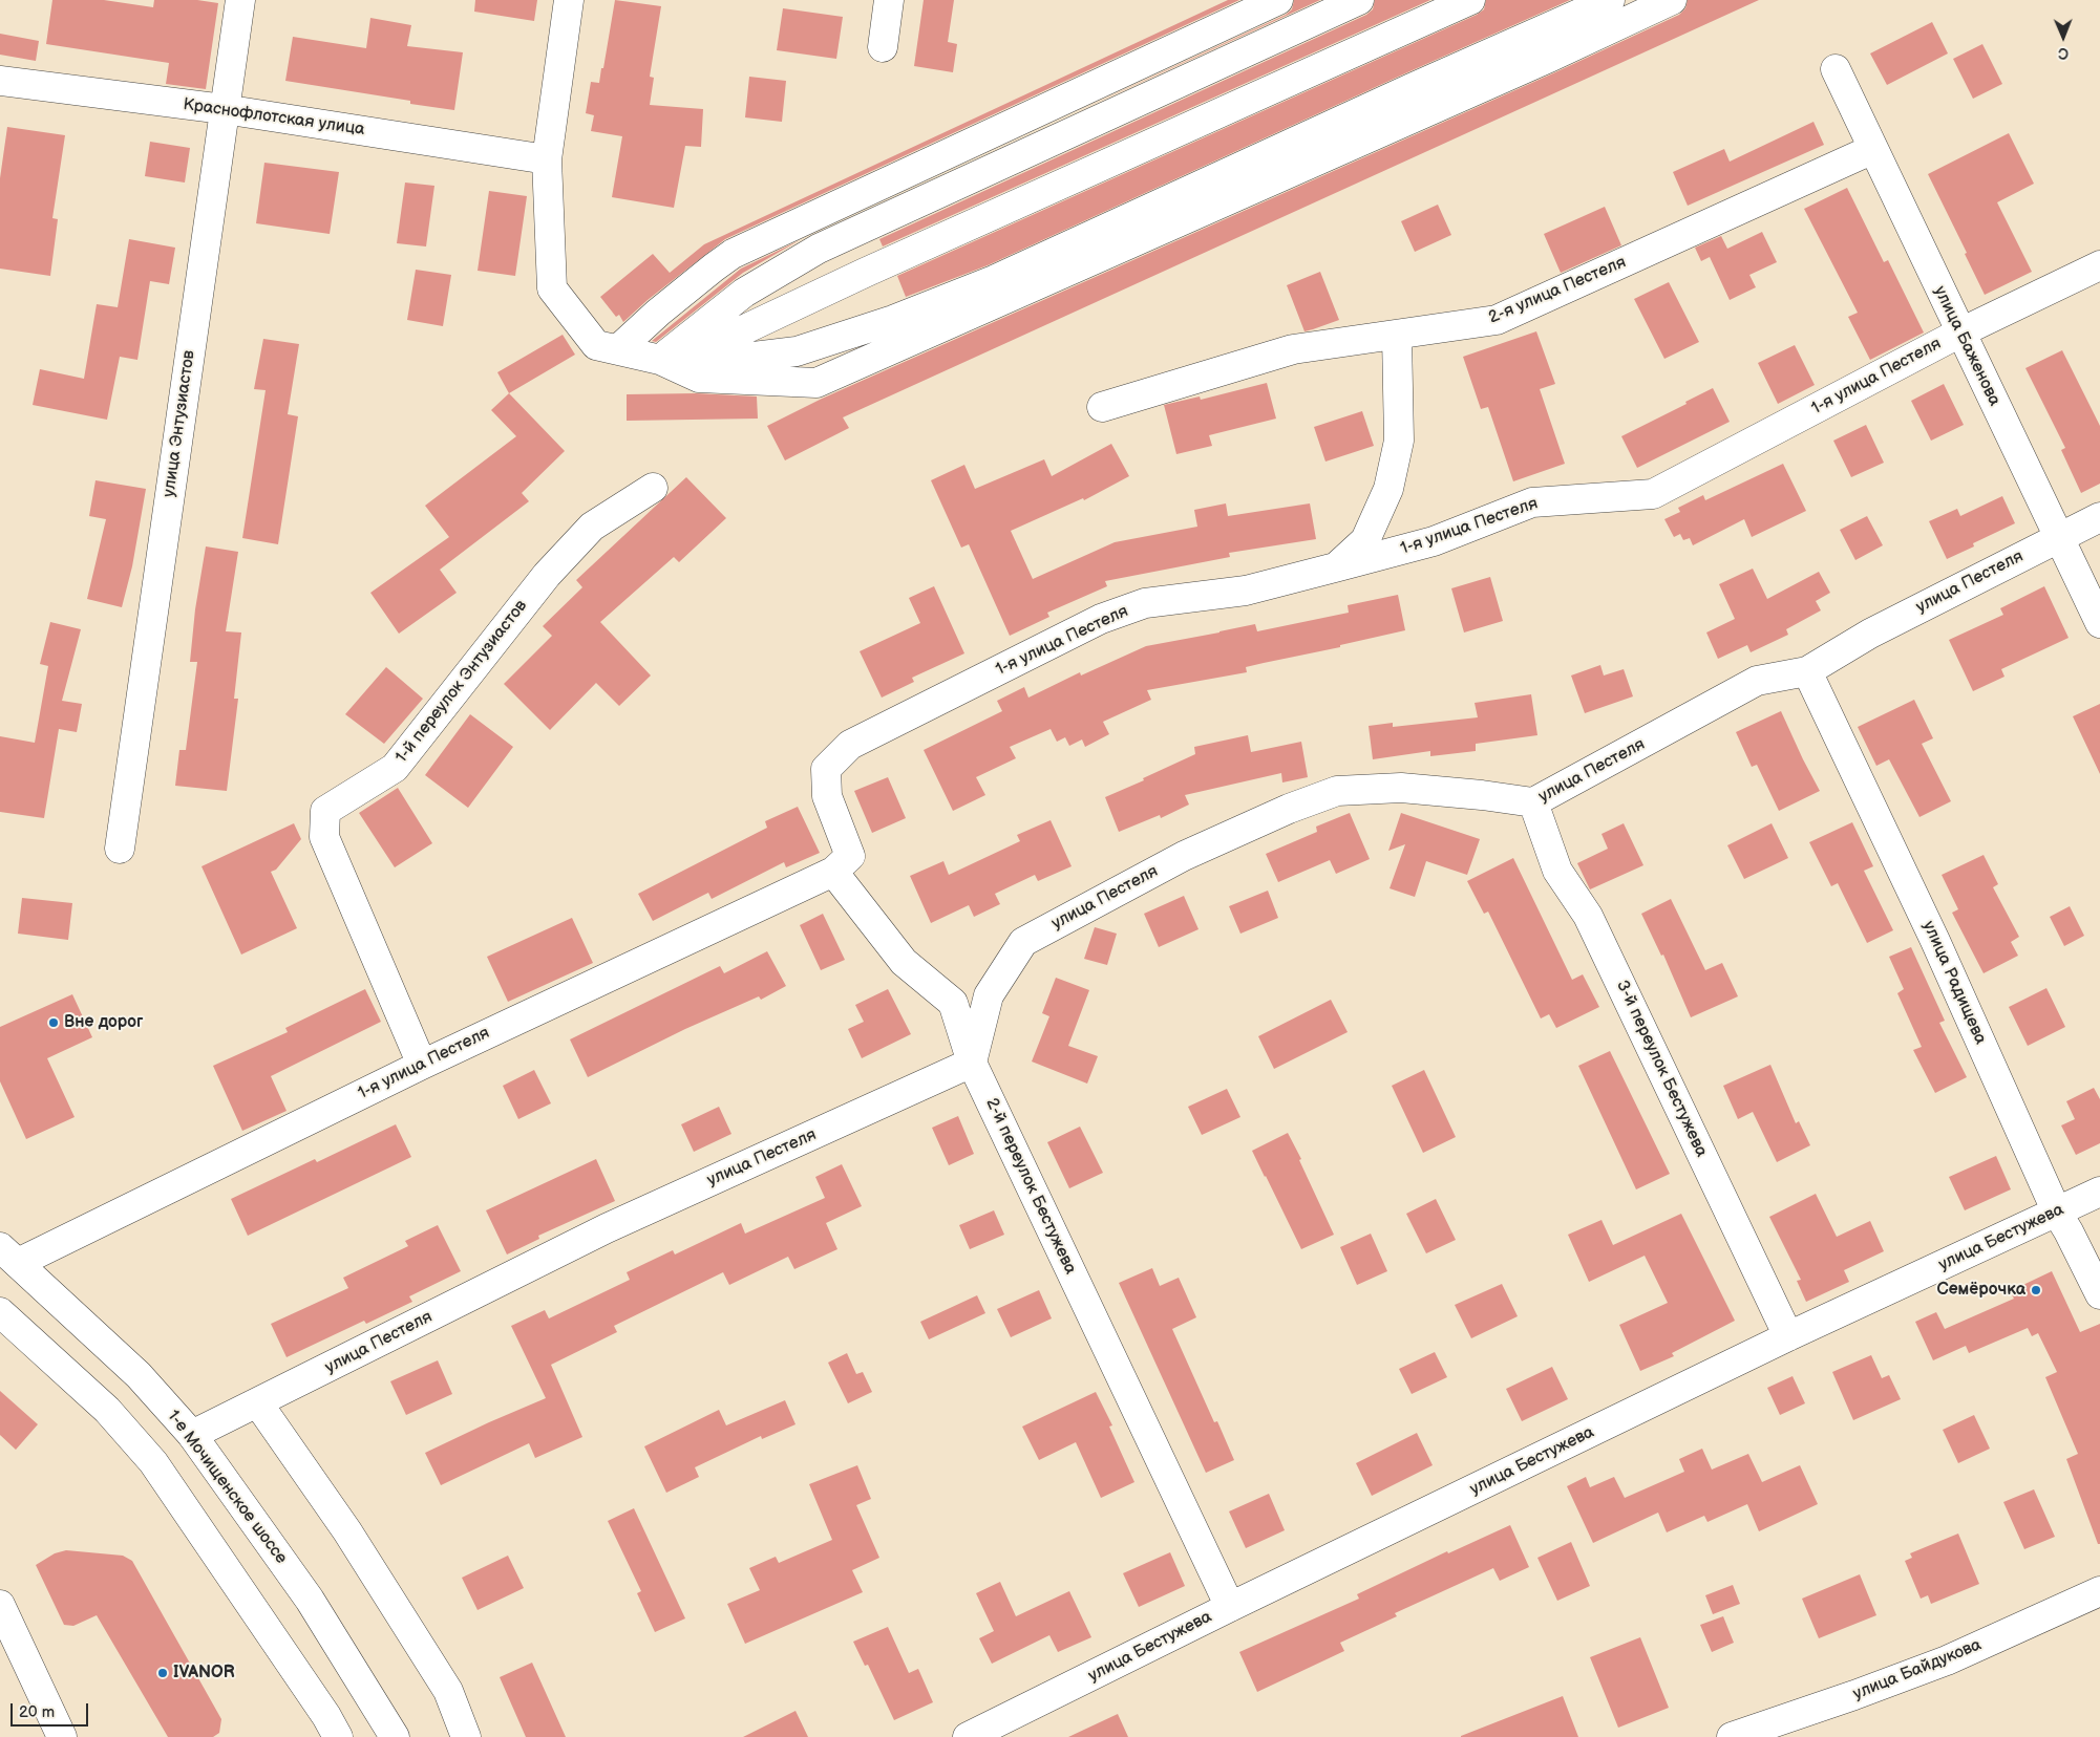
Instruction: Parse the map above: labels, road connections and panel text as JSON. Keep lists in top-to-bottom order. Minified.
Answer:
{"streets":{"street":["Краснофлотская улица","2-я улица Пестеля","улица Баженова","1-я улица Пестеля","улица Энтузиастов","улица Пестеля","1-й переулок Энтузиастов","улица Радищева","3-й переулок Бестужева","2-й переулок Бестужева","улица Бестужева","1-е Мочищенское шоссе","улица Байдукова"]},"crossings":[["Краснофлотская улица","улица Энтузиастов"],["2-я улица Пестеля","улица Баженова"],["улица Баженова","1-я улица Пестеля"],["улица Баженова","улица Пестеля"],["1-я улица Пестеля","1-й переулок Энтузиастов"],["1-я улица Пестеля","2-й переулок Бестужева"],["1-я улица Пестеля","1-е Мочищенское шоссе"],["улица Пестеля","улица Радищева"],["улица Пестеля","3-й переулок Бестужева"],["улица Пестеля","2-й переулок Бестужева"],["улица Пестеля","1-е Мочищенское шоссе"],["улица Радищева","улица Бестужева"],["3-й переулок Бестужева","улица Бестужева"],["2-й переулок Бестужева","улица Бестужева"]],"places":["Вне дорог","Семёрочка","IVANOR"],"scale_bar":"20 m","north":"bottom"}
